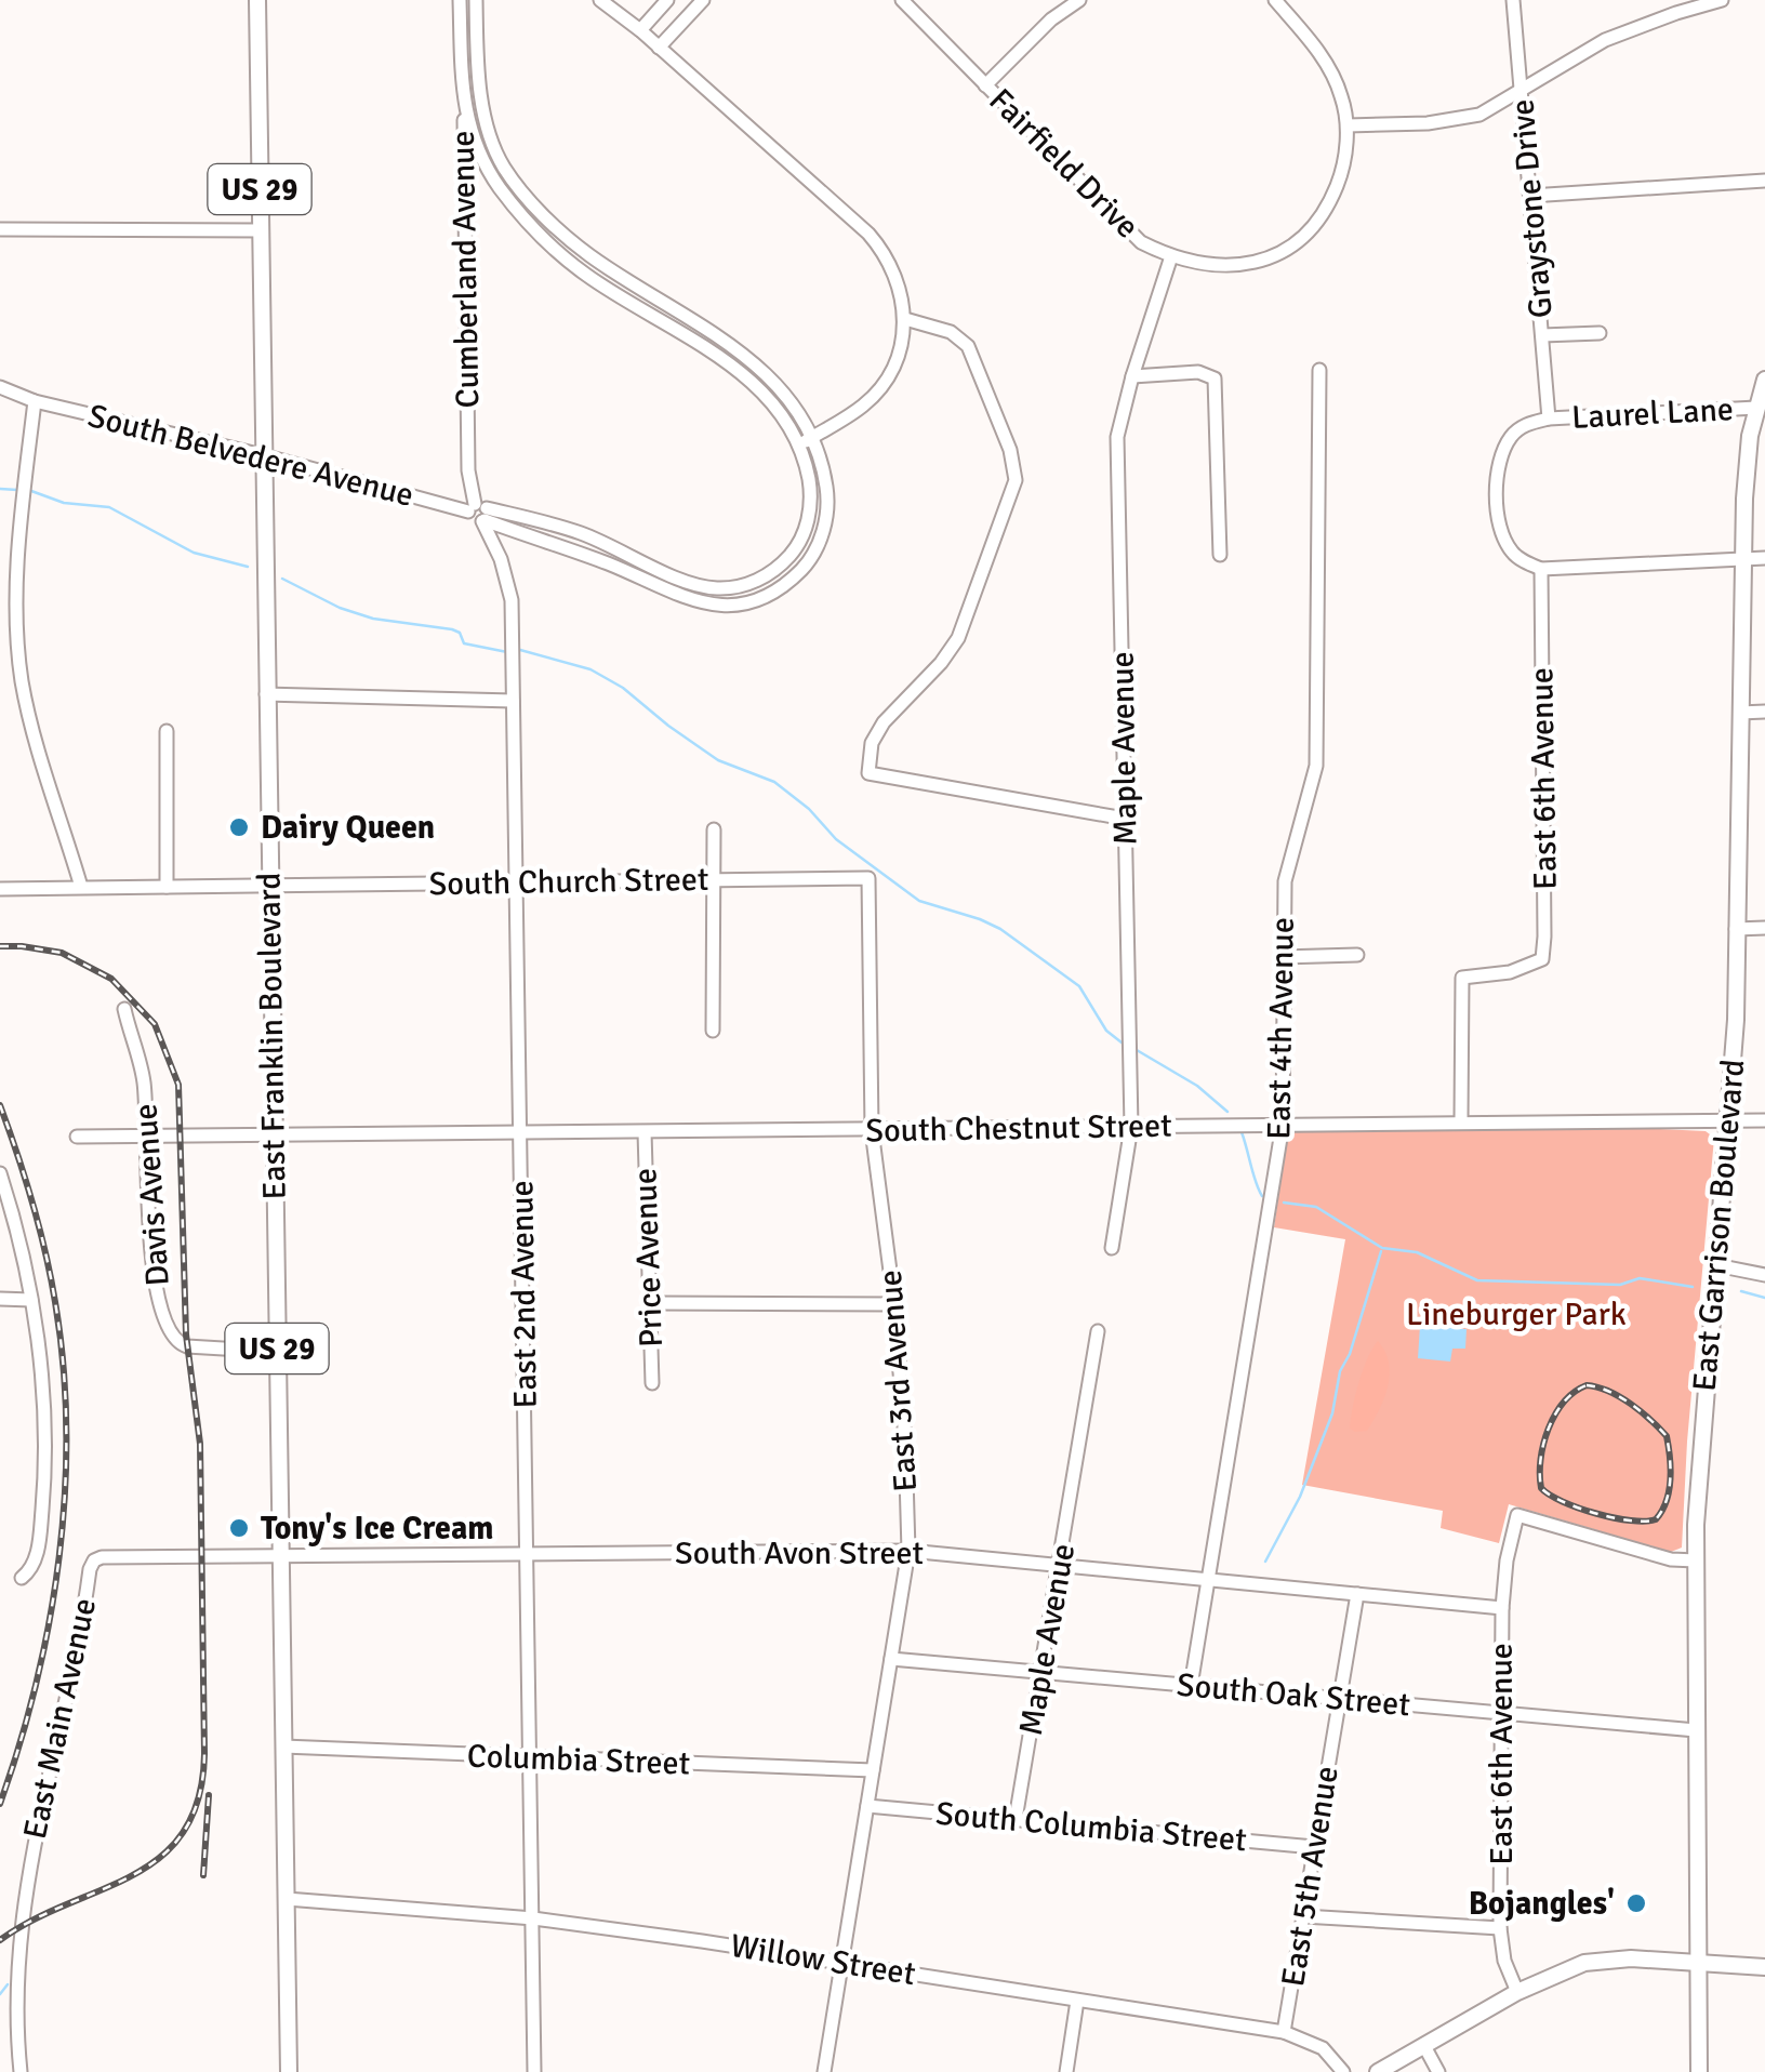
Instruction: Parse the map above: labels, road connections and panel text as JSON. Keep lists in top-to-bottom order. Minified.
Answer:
{"streets":{"main road":["US 29","East Franklin Boulevard","East Garrison Boulevard"],"street":["Fairfield Drive","Graystone Drive","Cumberland Avenue","Laurel Lane","South Belvedere Avenue","Maple Avenue","East 6th Avenue","South Church Street","East 4th Avenue","South Chestnut Street","Davis Avenue","Price Avenue","East 2nd Avenue","East 3rd Avenue","South Avon Street","South Oak Street","East Main Avenue","Columbia Street","South Columbia Street","East 5th Avenue","Willow Street"]},"crossings":[["Fairfield Drive","Maple Avenue"],["Graystone Drive","Laurel Lane"],["Cumberland Avenue","South Belvedere Avenue"],["Cumberland Avenue","East 2nd Avenue"],["Laurel Lane","East Garrison Boulevard"],["South Belvedere Avenue","East Franklin Boulevard"],["South Belvedere Avenue","East 2nd Avenue"],["Maple Avenue","South Chestnut Street"],["Maple Avenue","South Avon Street"],["Maple Avenue","South Oak Street"],["Maple Avenue","South Columbia Street"],["East 6th Avenue","South Chestnut Street"],["East 6th Avenue","East Garrison Boulevard"],["East 6th Avenue","South Avon Street"],["East 6th Avenue","South Oak Street"],["South Church Street","East Franklin Boulevard"],["South Church Street","East 2nd Avenue"],["South Church Street","East 3rd Avenue"],["East 4th Avenue","South Chestnut Street"],["East 4th Avenue","South Avon Street"],["East 4th Avenue","South Oak Street"],["East Franklin Boulevard","South Chestnut Street"],["East Franklin Boulevard","Davis Avenue"],["East Franklin Boulevard","South Avon Street"],["East Franklin Boulevard","Columbia Street"],["East Franklin Boulevard","Willow Street"],["South Chestnut Street","Davis Avenue"],["South Chestnut Street","East Garrison Boulevard"],["South Chestnut Street","Price Avenue"],["South Chestnut Street","East 2nd Avenue"],["South Chestnut Street","East 3rd Avenue"],["East Garrison Boulevard","South Oak Street"],["East 2nd Avenue","South Avon Street"],["East 2nd Avenue","Columbia Street"],["East 2nd Avenue","Willow Street"],["East 3rd Avenue","South Avon Street"],["East 3rd Avenue","South Oak Street"],["East 3rd Avenue","Columbia Street"],["East 3rd Avenue","South Columbia Street"],["East 3rd Avenue","Willow Street"],["South Avon Street","East Main Avenue"],["South Avon Street","East 5th Avenue"],["South Oak Street","East 5th Avenue"],["South Columbia Street","East 5th Avenue"],["East 5th Avenue","Willow Street"]],"parks":["Lineburger Park"],"places":["Dairy Queen","Tony's Ice Cream","Bojangles'"]}
